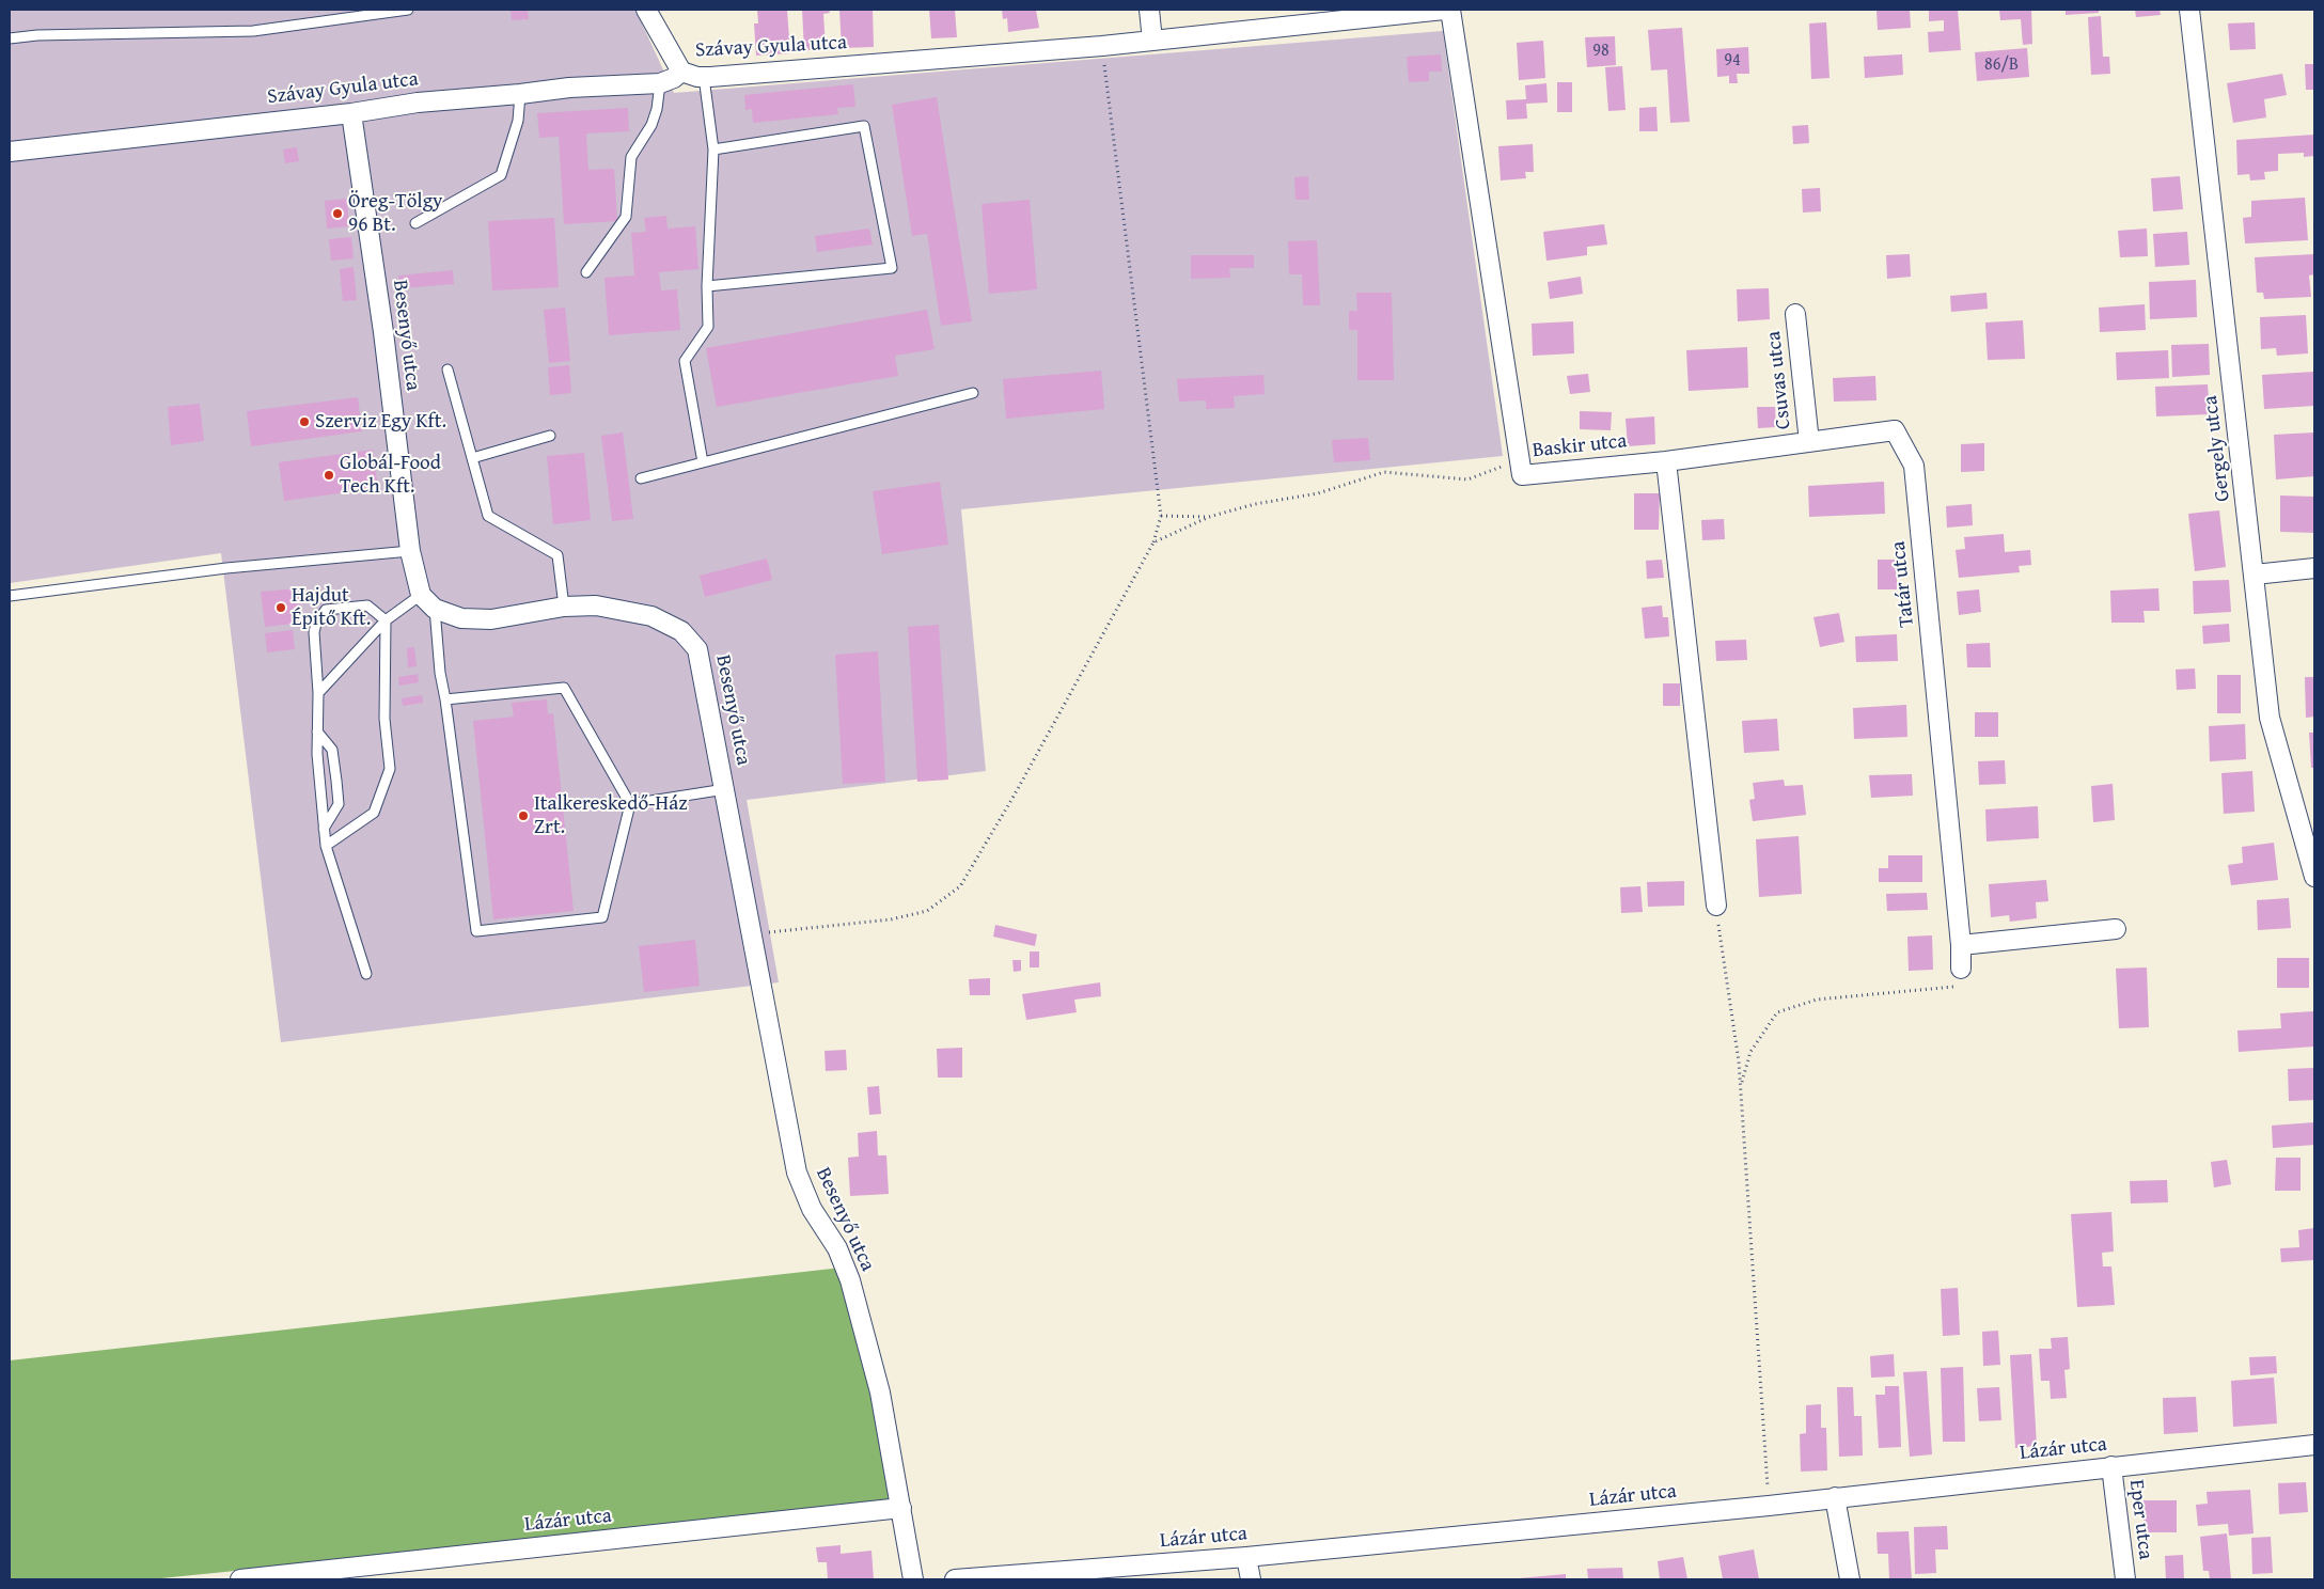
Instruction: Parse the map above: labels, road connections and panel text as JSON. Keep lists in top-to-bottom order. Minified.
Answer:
{"streets":{"street":["Szávay Gyula utca","Besenyő utca","Csuvas utca","Baskir utca","Gergely utca","Tatár utca","Lázár utca","Eper utca"]},"crossings":[["Szávay Gyula utca","Besenyő utca"],["Besenyő utca","Lázár utca"],["Csuvas utca","Tatár utca"],["Baskir utca","Tatár utca"],["Lázár utca","Eper utca"]],"places":["Öreg-Tölgy 96 Bt.","Szerviz Egy Kft.","Globál-Food Tech Kft.","Hajdut Épitő Kft.","Italkereskedő-Ház Zrt."],"house_numbers":["98","94","86/B"]}
